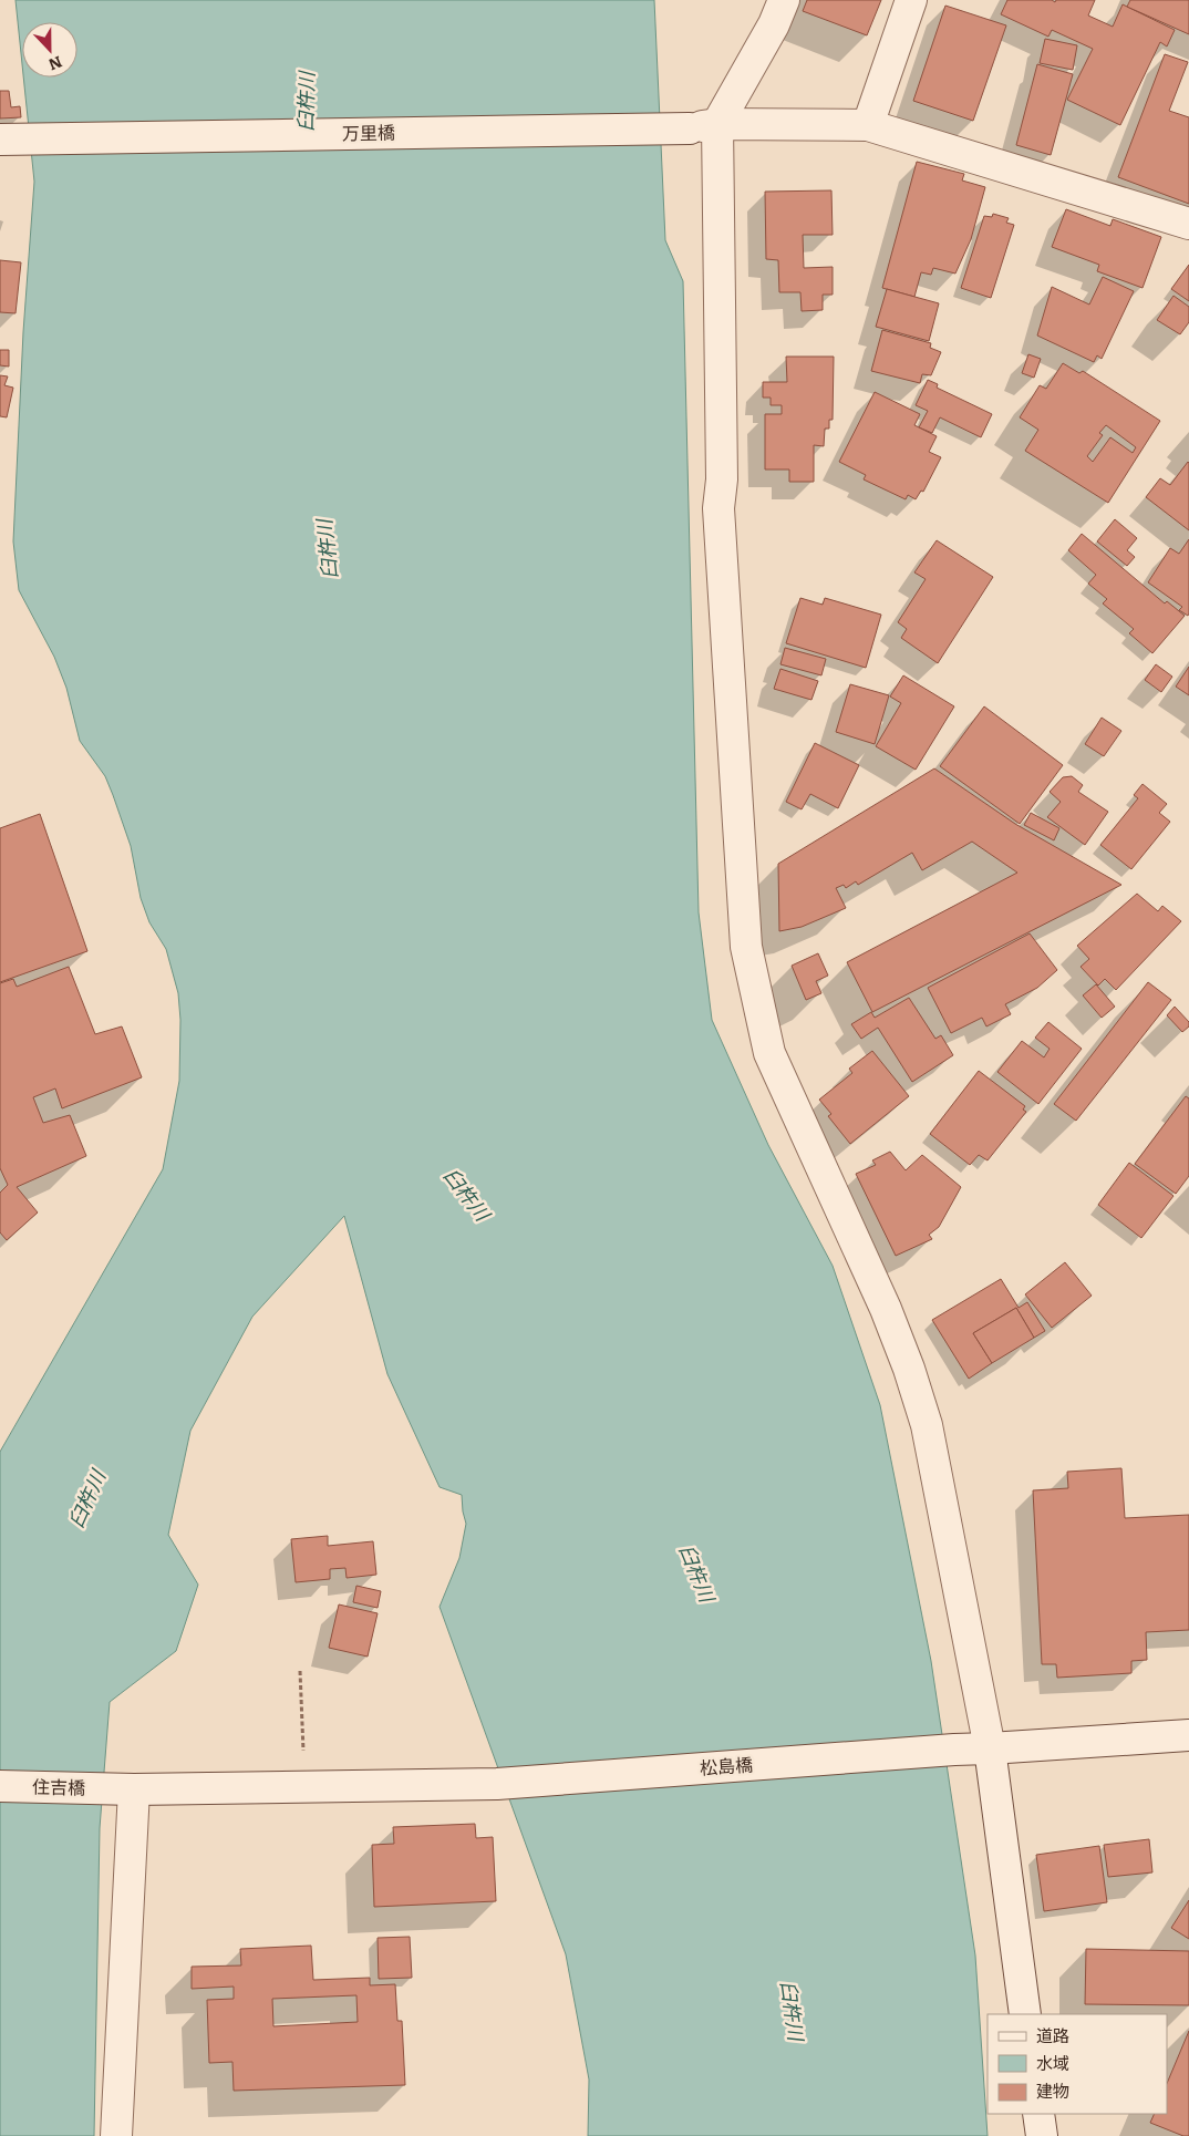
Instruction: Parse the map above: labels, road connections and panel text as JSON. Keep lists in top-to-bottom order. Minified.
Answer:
{"streets":{"street":["万里橋","松島橋","住吉橋"]},"crossings":[["松島橋","住吉橋"]],"water":["臼杵川"],"legend":["道路","水域","建物"],"north":"bottom"}
